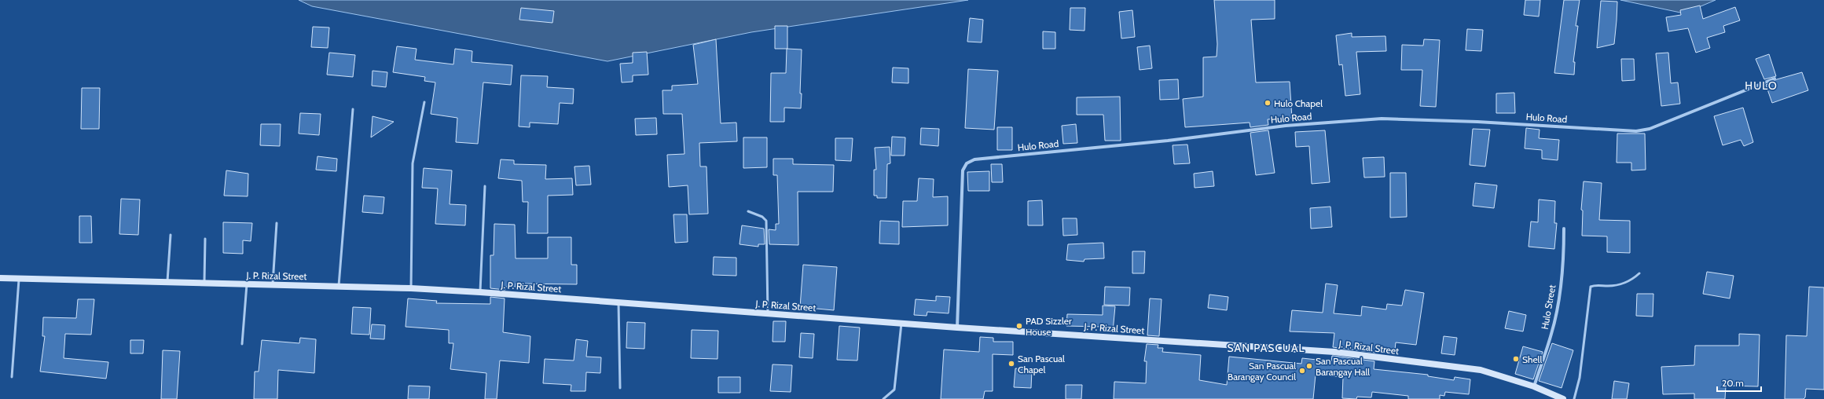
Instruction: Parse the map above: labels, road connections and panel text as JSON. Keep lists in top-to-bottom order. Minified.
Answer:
{"streets":{"main road":["J. P. Rizal Street"],"street":["Hulo Road","Hulo Street"]},"crossings":[["Hulo Road","J. P. Rizal Street"],["J. P. Rizal Street","Hulo Street"]],"districts":["HULO","SAN PASCUAL"],"places":["Hulo Chapel","PAD Sizzler House","Shell","San Pascual Chapel","San Pascual Barangay Hall","San Pascual Barangay Council"],"scale_bar":"20 m"}
